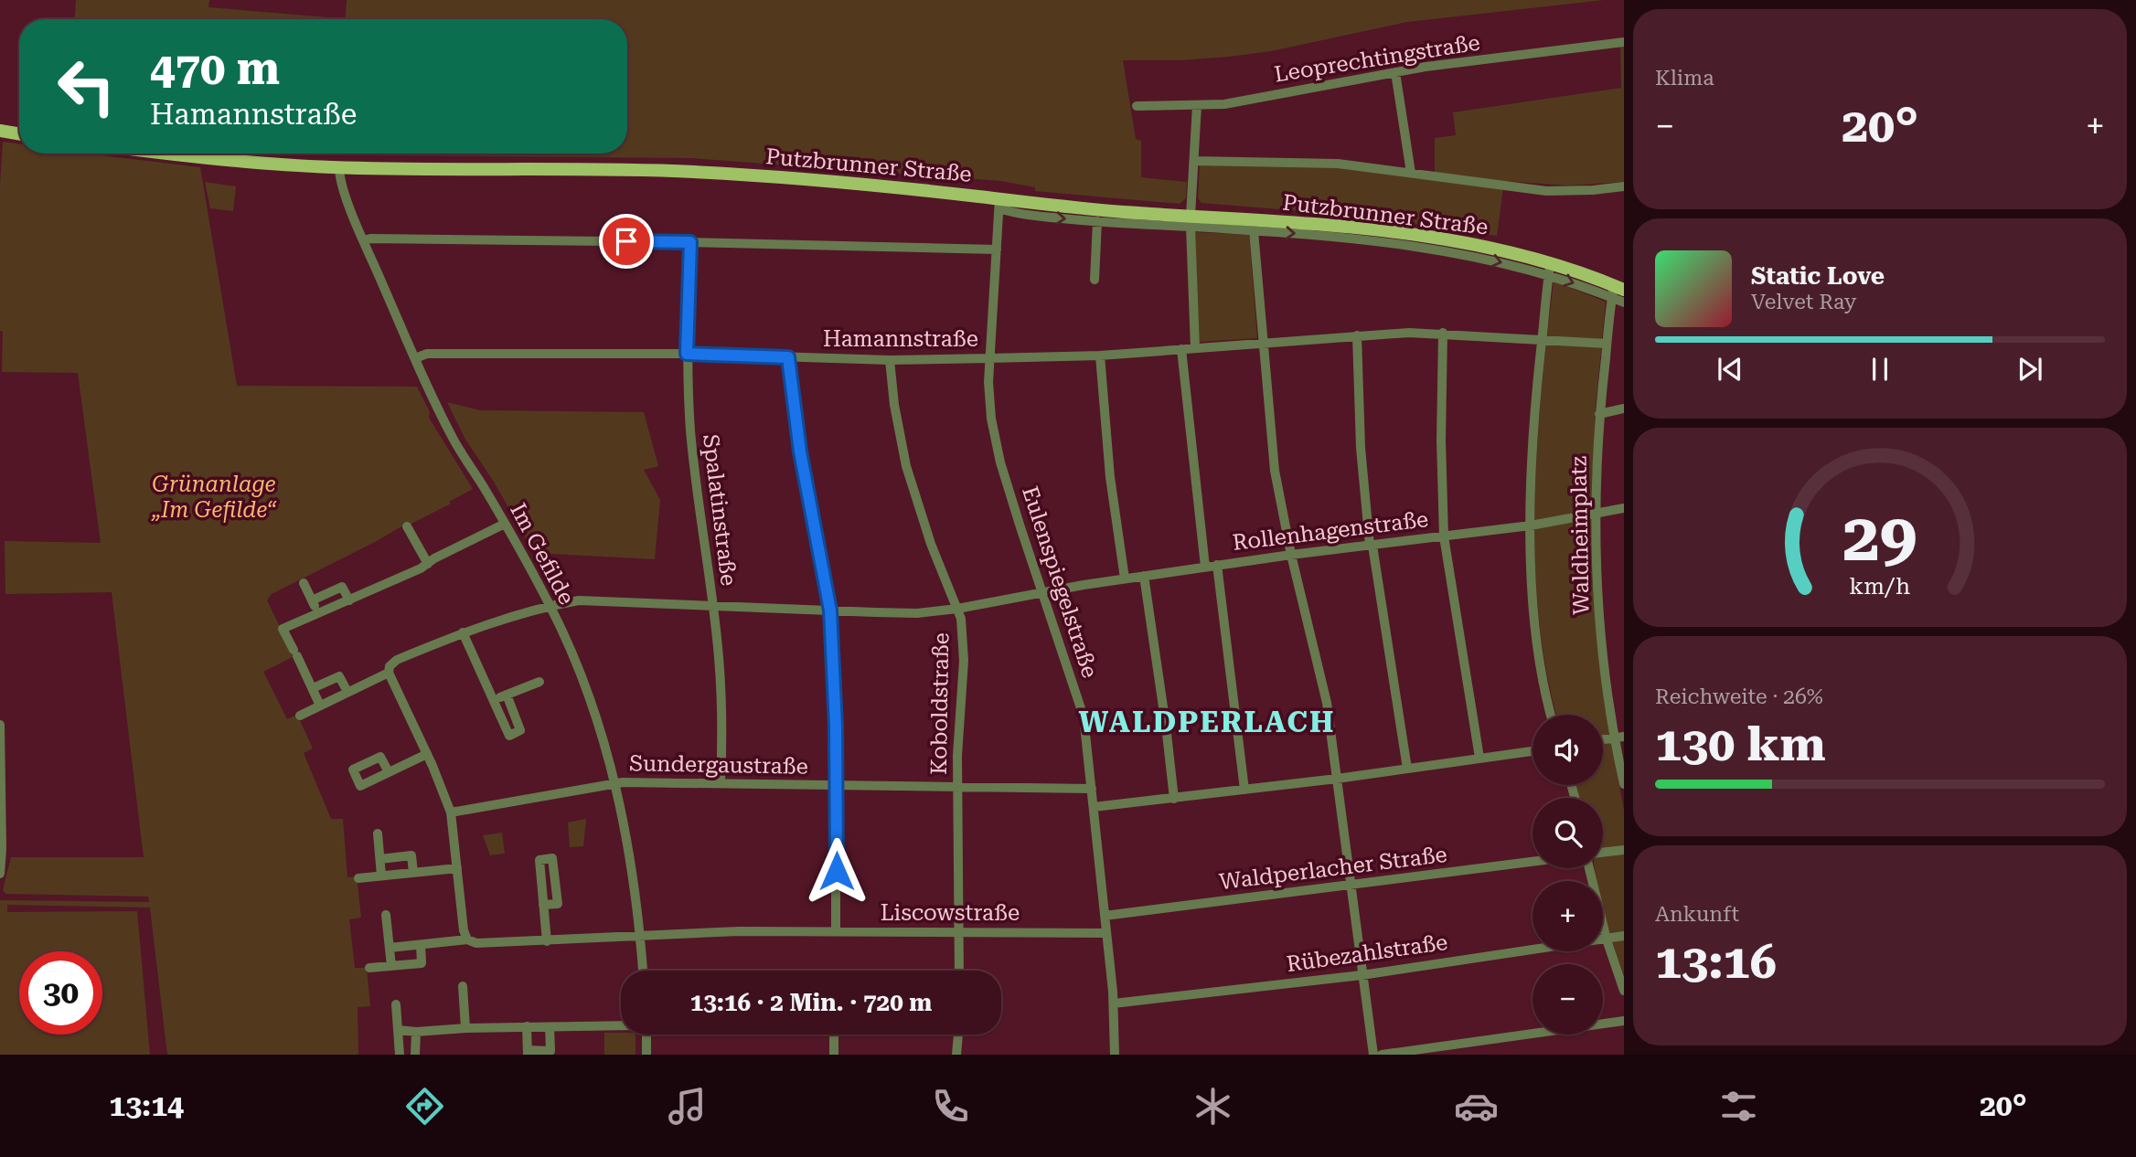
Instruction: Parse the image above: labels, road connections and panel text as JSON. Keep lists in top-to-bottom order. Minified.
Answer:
{"streets":{"main road":["Putzbrunner Straße"],"street":["Leoprechtingstraße","Hamannstraße","Spalatinstraße","Rollenhagenstraße","Waldheimplatz","Im Gefilde","Eulenspiegelstraße","Koboldstraße","Sundergaustraße","Waldperlacher Straße","Liscowstraße","Rübezahlstraße"]},"crossings":[["Putzbrunner Straße","Waldheimplatz"],["Putzbrunner Straße","Im Gefilde"],["Putzbrunner Straße","Eulenspiegelstraße"],["Hamannstraße","Spalatinstraße"],["Hamannstraße","Waldheimplatz"],["Hamannstraße","Im Gefilde"],["Hamannstraße","Eulenspiegelstraße"],["Hamannstraße","Koboldstraße"],["Spalatinstraße","Rollenhagenstraße"],["Spalatinstraße","Sundergaustraße"],["Rollenhagenstraße","Waldheimplatz"],["Rollenhagenstraße","Im Gefilde"],["Rollenhagenstraße","Eulenspiegelstraße"],["Rollenhagenstraße","Koboldstraße"],["Im Gefilde","Sundergaustraße"],["Im Gefilde","Liscowstraße"],["Eulenspiegelstraße","Sundergaustraße"],["Eulenspiegelstraße","Waldperlacher Straße"],["Eulenspiegelstraße","Liscowstraße"],["Eulenspiegelstraße","Rübezahlstraße"],["Koboldstraße","Sundergaustraße"],["Koboldstraße","Liscowstraße"]],"districts":["WALDPERLACH"],"parks":["Grünanlage „Im Gefilde“"],"page":{"tile":["Klima",["Reichweite · 26%","130 km"],["Ankunft","13:16"]],"turn":["470 m","Hamannstraße"],"heat":["−","20°","+"],"song":["Static Love","Velvet Ray"],"map_buttons":["+","−"],"limit":"30","trip":"13:16 · 2 Min. · 720 m","tabs":["13:14","20°"],"gauge":["29","km/h"]}}
